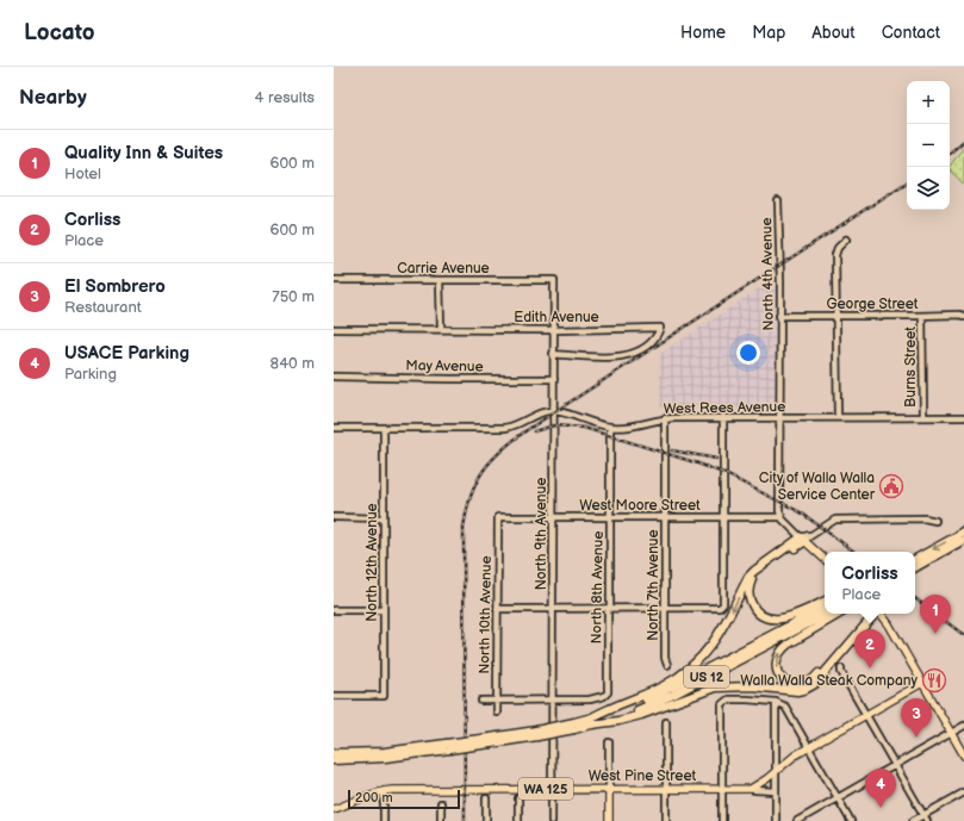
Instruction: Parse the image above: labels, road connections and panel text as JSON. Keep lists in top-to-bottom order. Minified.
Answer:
{"streets":{"highway":["US 12"],"main road":["West Pine Street","WA 125"],"street":["Carrie Avenue","North 4th Avenue","George Street","Edith Avenue","May Avenue","Burns Street","West Rees Avenue","West Moore Street","North 9th Avenue","North 12th Avenue","North 7th Avenue","North 8th Avenue","North 10th Avenue"]},"crossings":[["Carrie Avenue","North 9th Avenue"],["North 4th Avenue","George Street"],["North 4th Avenue","West Rees Avenue"],["North 4th Avenue","West Moore Street"],["George Street","Burns Street"],["Edith Avenue","North 9th Avenue"],["May Avenue","North 9th Avenue"],["Burns Street","West Rees Avenue"],["West Rees Avenue","North 9th Avenue"],["West Rees Avenue","North 7th Avenue"],["West Rees Avenue","North 8th Avenue"],["West Moore Street","North 9th Avenue"],["West Moore Street","North 7th Avenue"],["West Moore Street","North 8th Avenue"],["West Moore Street","North 10th Avenue"],["North 9th Avenue","North 8th Avenue"],["North 9th Avenue","West Pine Street"],["West Pine Street","WA 125"]],"places":{"public building":["City of Walla Walla Service Center"],"restaurant":["Walla Walla Steak Company"]},"scale_bar":"200 m","page":{"header":"Locato","nav":["Home","Map","About","Contact"],"heading":["Nearby","4 results"],"map_buttons":["+","−"],"list":[{"mark":"1","name":"Quality Inn & Suites","note":"Hotel","value":"600 m"},{"mark":"2","name":"Corliss","note":"Place","value":"600 m"},{"mark":"3","name":"El Sombrero","note":"Restaurant","value":"750 m"},{"mark":"4","name":"USACE Parking","note":"Parking","value":"840 m"}],"popup":["Corliss","Place"],"pins":["1","2","3","4"],"scale":"200 m"}}
